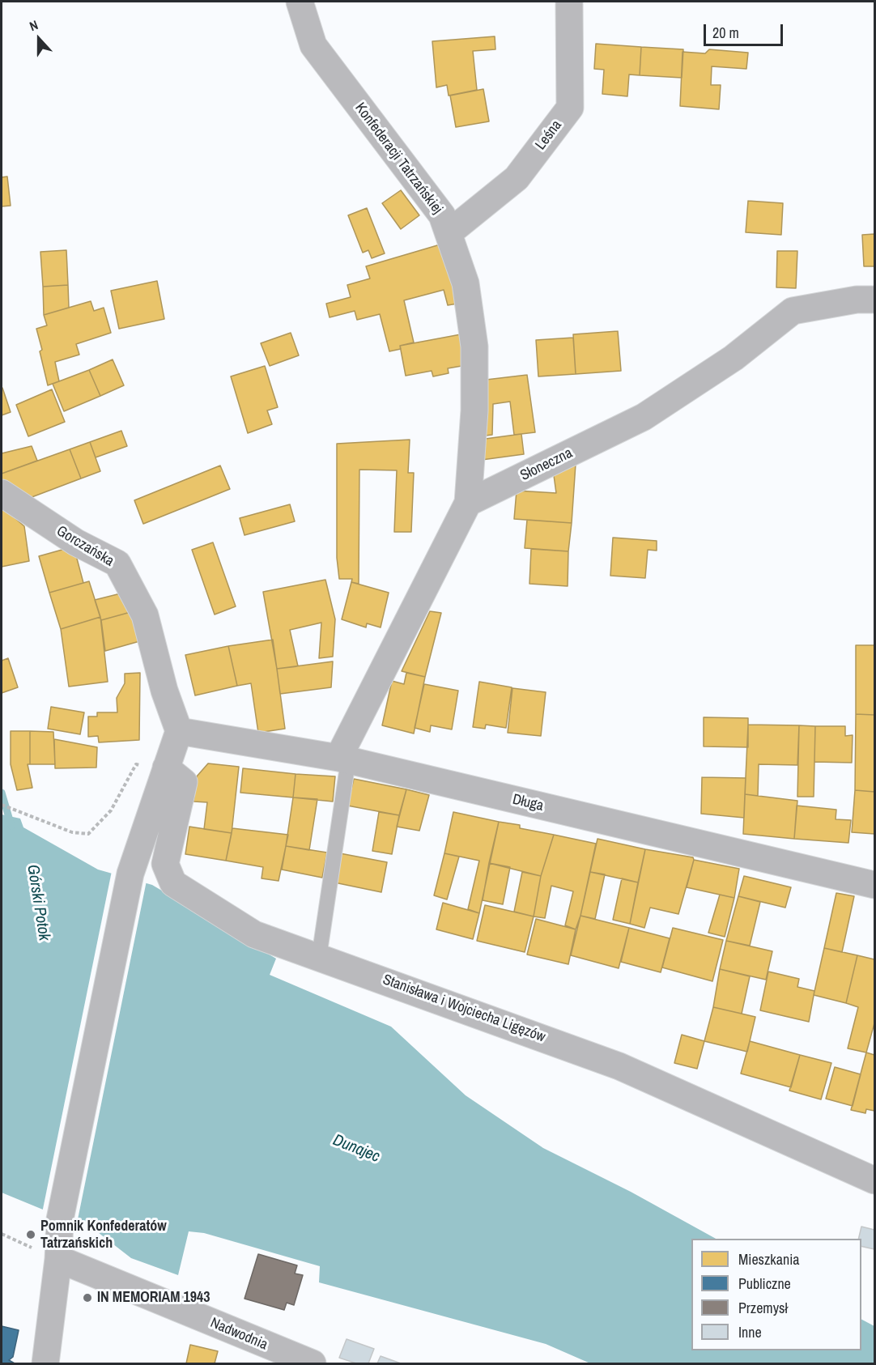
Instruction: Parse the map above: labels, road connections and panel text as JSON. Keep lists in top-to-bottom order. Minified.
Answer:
{"streets":{"street":["Leśna","Konfederacji Tatrzańskiej","Słoneczna","Gorczańska","Długa","Stanisława i Wojciecha Ligęzów","Nadwodnia"]},"crossings":[["Leśna","Konfederacji Tatrzańskiej"],["Konfederacji Tatrzańskiej","Słoneczna"],["Gorczańska","Długa"]],"water":["Górski Potok","Dunajec"],"places":["Pomnik Konfederatów Tatrzańskich","IN MEMORIAM 1943"],"legend":["Mieszkania","Publiczne","Przemysł","Inne"],"scale_bar":"20 m","north":"top"}
